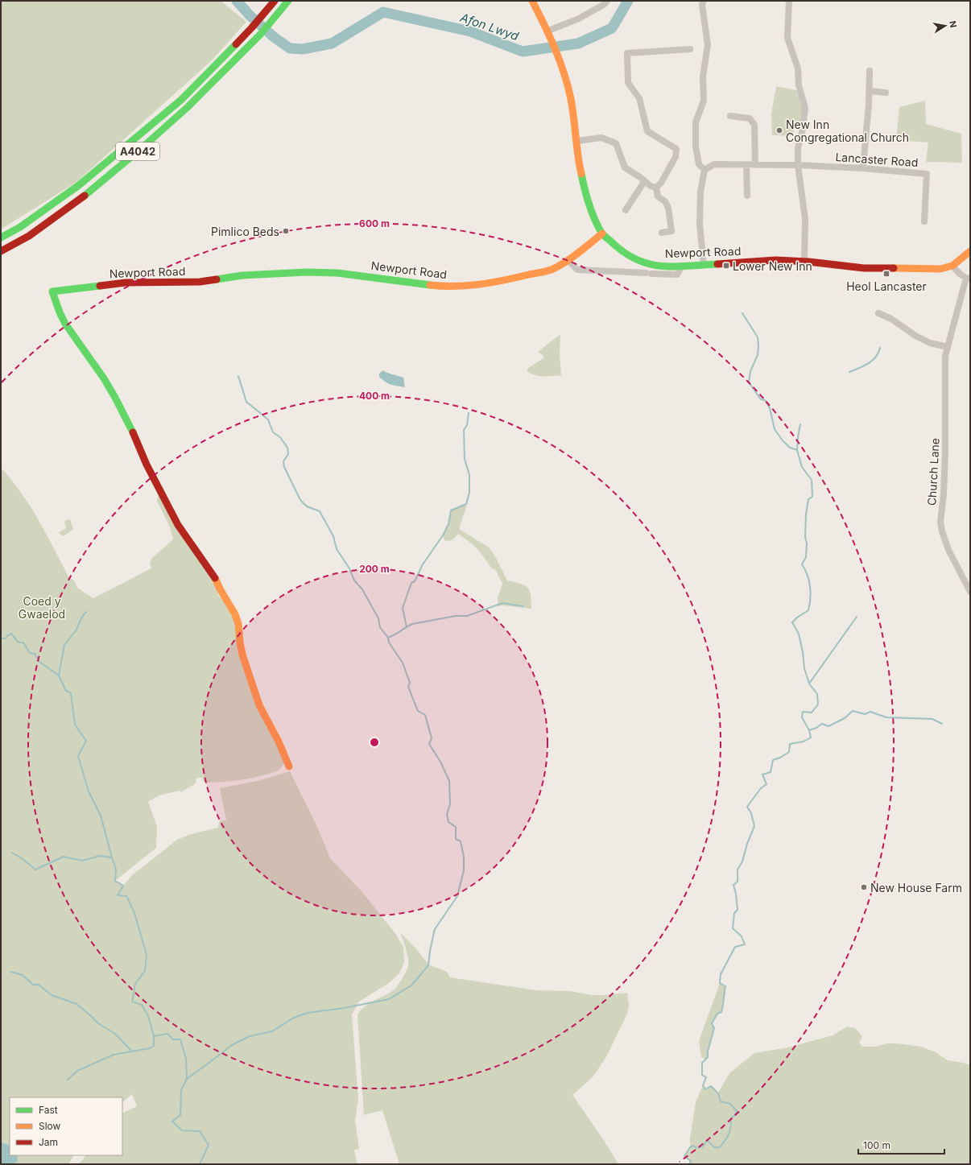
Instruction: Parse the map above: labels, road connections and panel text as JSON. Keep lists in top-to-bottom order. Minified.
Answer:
{"streets":{"main road":["A4042","Newport Road"],"street":["Lancaster Road","Church Lane"]},"water":["Afon Lwyd"],"parks":["Coed y Gwaelod"],"places":{"other":["New Inn Congregational Church","Pimlico Beds","New House Farm"],"transit":["Lower New Inn","Heol Lancaster"]},"legend":["Fast","Slow","Jam"],"scale_bar":"100 m","north":"right","rings":["600 m","400 m","200 m"]}
